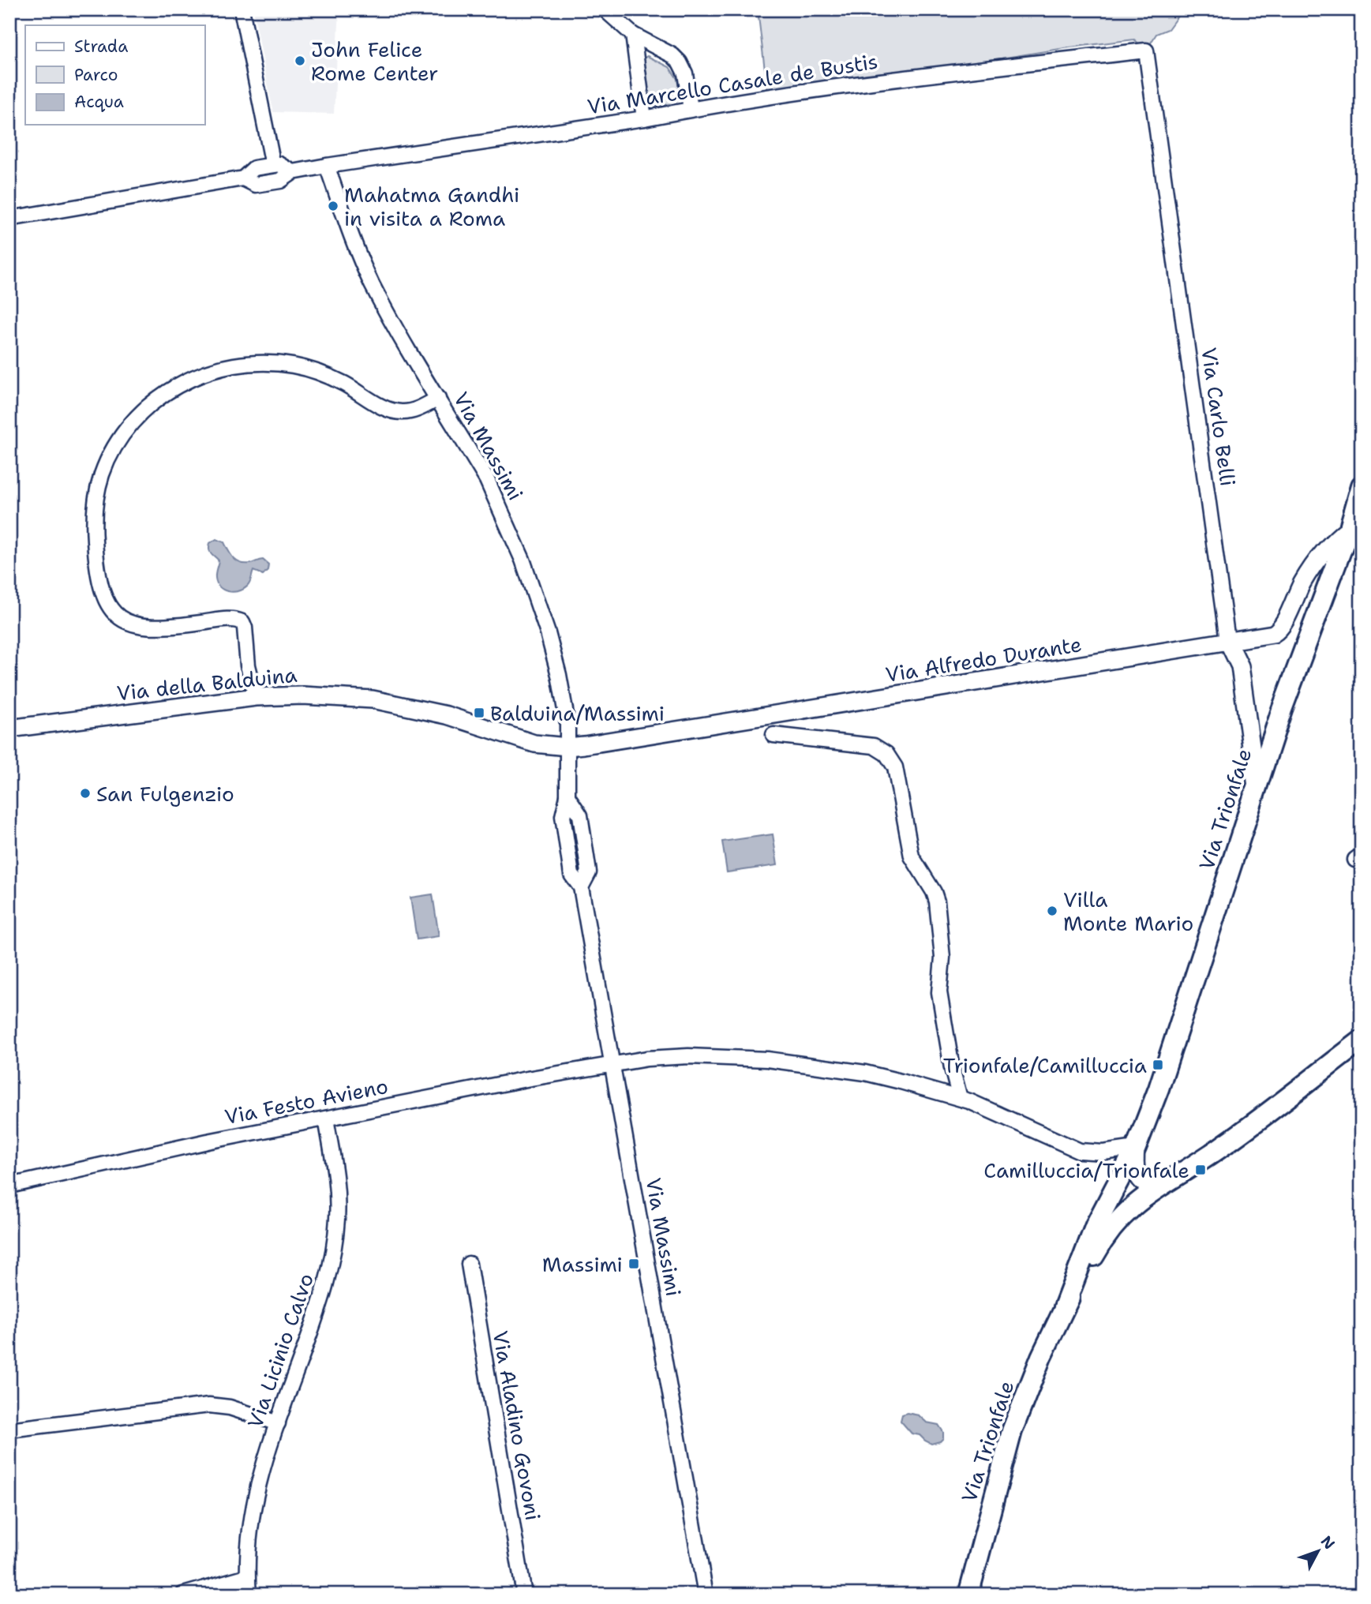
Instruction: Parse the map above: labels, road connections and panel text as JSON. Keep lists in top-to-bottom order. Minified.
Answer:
{"streets":{"main road":["Via Trionfale"],"street":["Via Marcello Casale de Bustis","Via Carlo Belli","Via Massimi","Via Alfredo Durante","Via della Balduina","Via Festo Avieno","Via Licinio Calvo","Via Aladino Govoni"]},"crossings":[["Via Marcello Casale de Bustis","Via Carlo Belli"],["Via Marcello Casale de Bustis","Via Massimi"],["Via Carlo Belli","Via Alfredo Durante"],["Via Carlo Belli","Via Trionfale"],["Via Massimi","Via Alfredo Durante"],["Via Massimi","Via della Balduina"],["Via Massimi","Via Festo Avieno"],["Via Alfredo Durante","Via della Balduina"],["Via Alfredo Durante","Via Trionfale"],["Via Trionfale","Via Festo Avieno"],["Via Festo Avieno","Via Licinio Calvo"]],"places":{"other":["John Felice Rome Center","Mahatma Gandhi in visita a Roma","San Fulgenzio","Villa Monte Mario"],"transit":["Balduina/Massimi","Trionfale/Camilluccia","Camilluccia/Trionfale","Massimi"]},"legend":["Strada","Parco","Acqua"],"north":"top right"}
